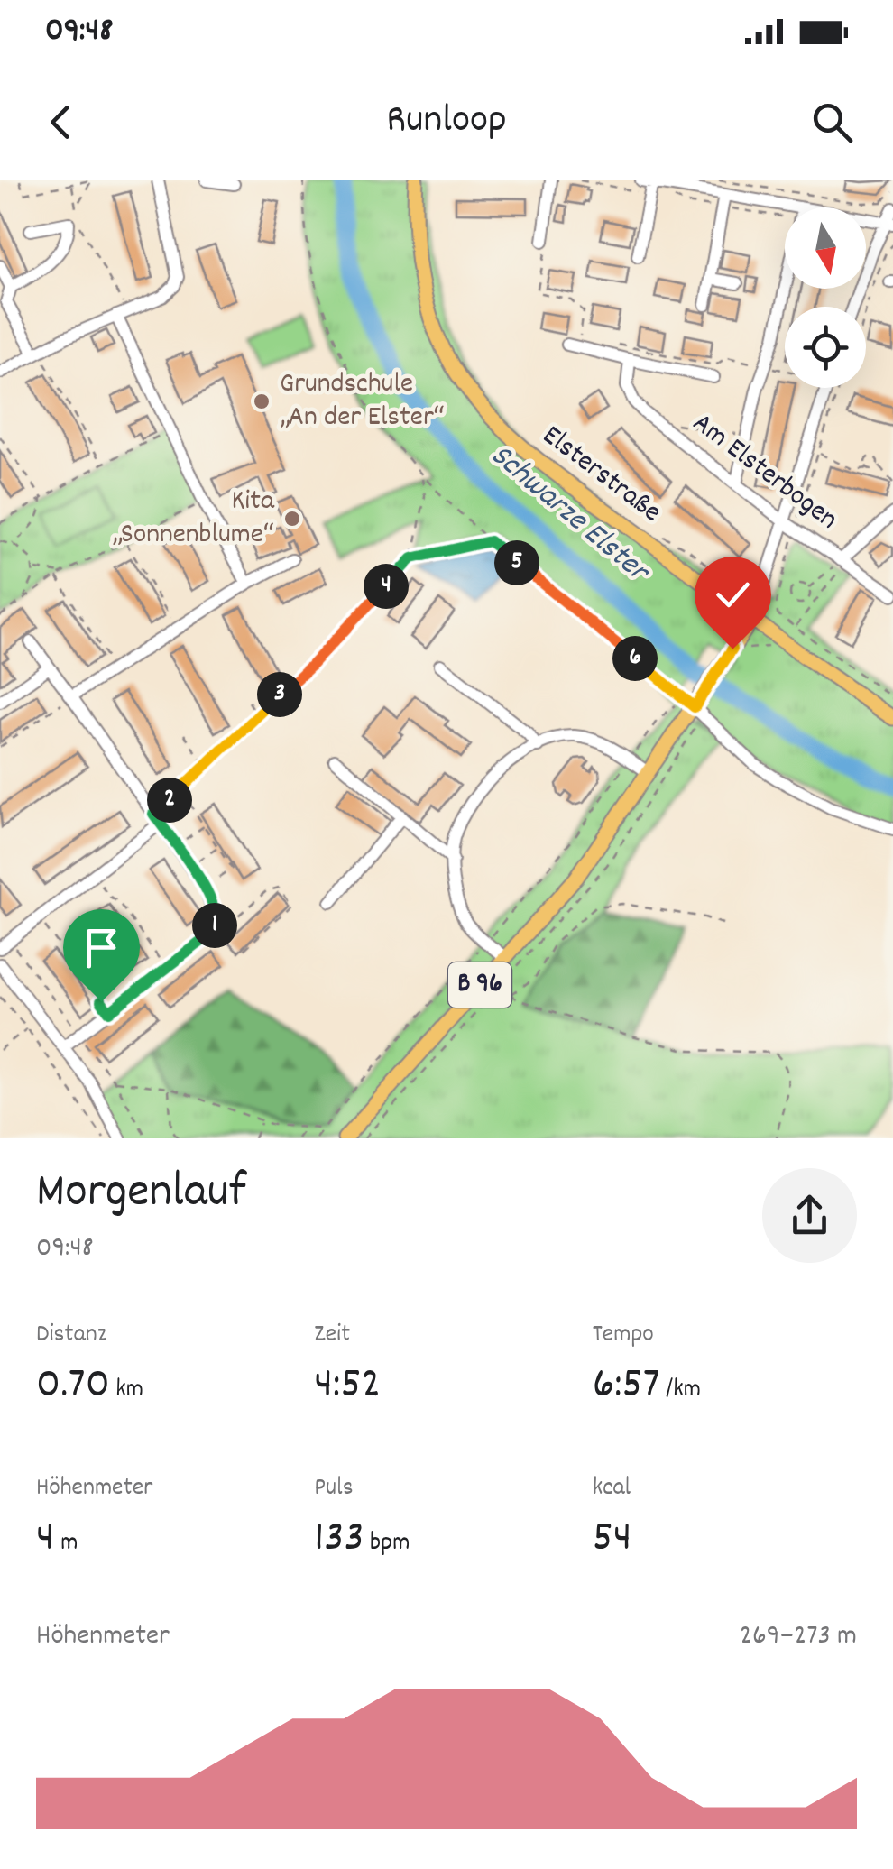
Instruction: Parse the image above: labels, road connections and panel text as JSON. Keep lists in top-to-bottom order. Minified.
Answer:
{"streets":{"main road":["Elsterstraße","B 96"],"street":["Am Elsterbogen"]},"crossings":[["Elsterstraße","B 96"]],"water":["Schwarze Elster"],"places":["Grundschule „An der Elster“","Kita „Sonnenblume“"],"north":"bottom","page":{"status":"09:48","header":"Runloop","pins":["5","4","6","3","2","1"],"heading":["Morgenlauf","09:48"],"stats":[["Distanz","0.70 km"],["Zeit","4:52"],["Tempo","6:57 /km"],["Höhenmeter","4 m"],["Puls","133 bpm"],["kcal","54"]],"chart":["Höhenmeter","269–273 m"]}}
